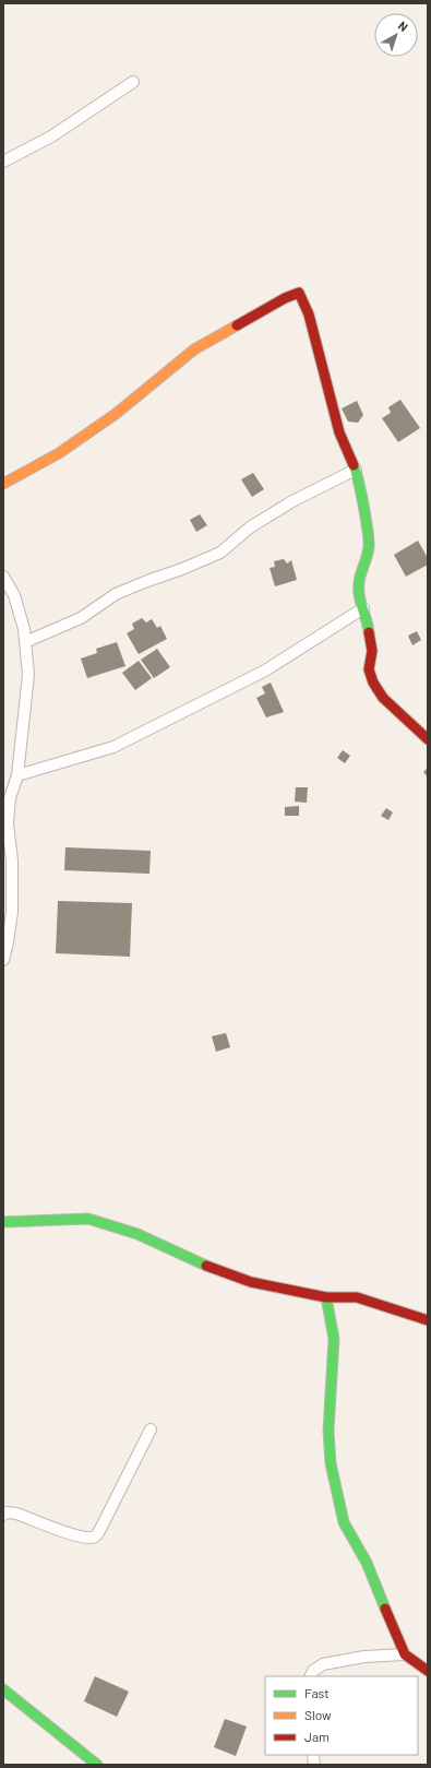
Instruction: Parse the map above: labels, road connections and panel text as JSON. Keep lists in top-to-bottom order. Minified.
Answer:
{"legend":["Fast","Slow","Jam"],"north":"top right"}
